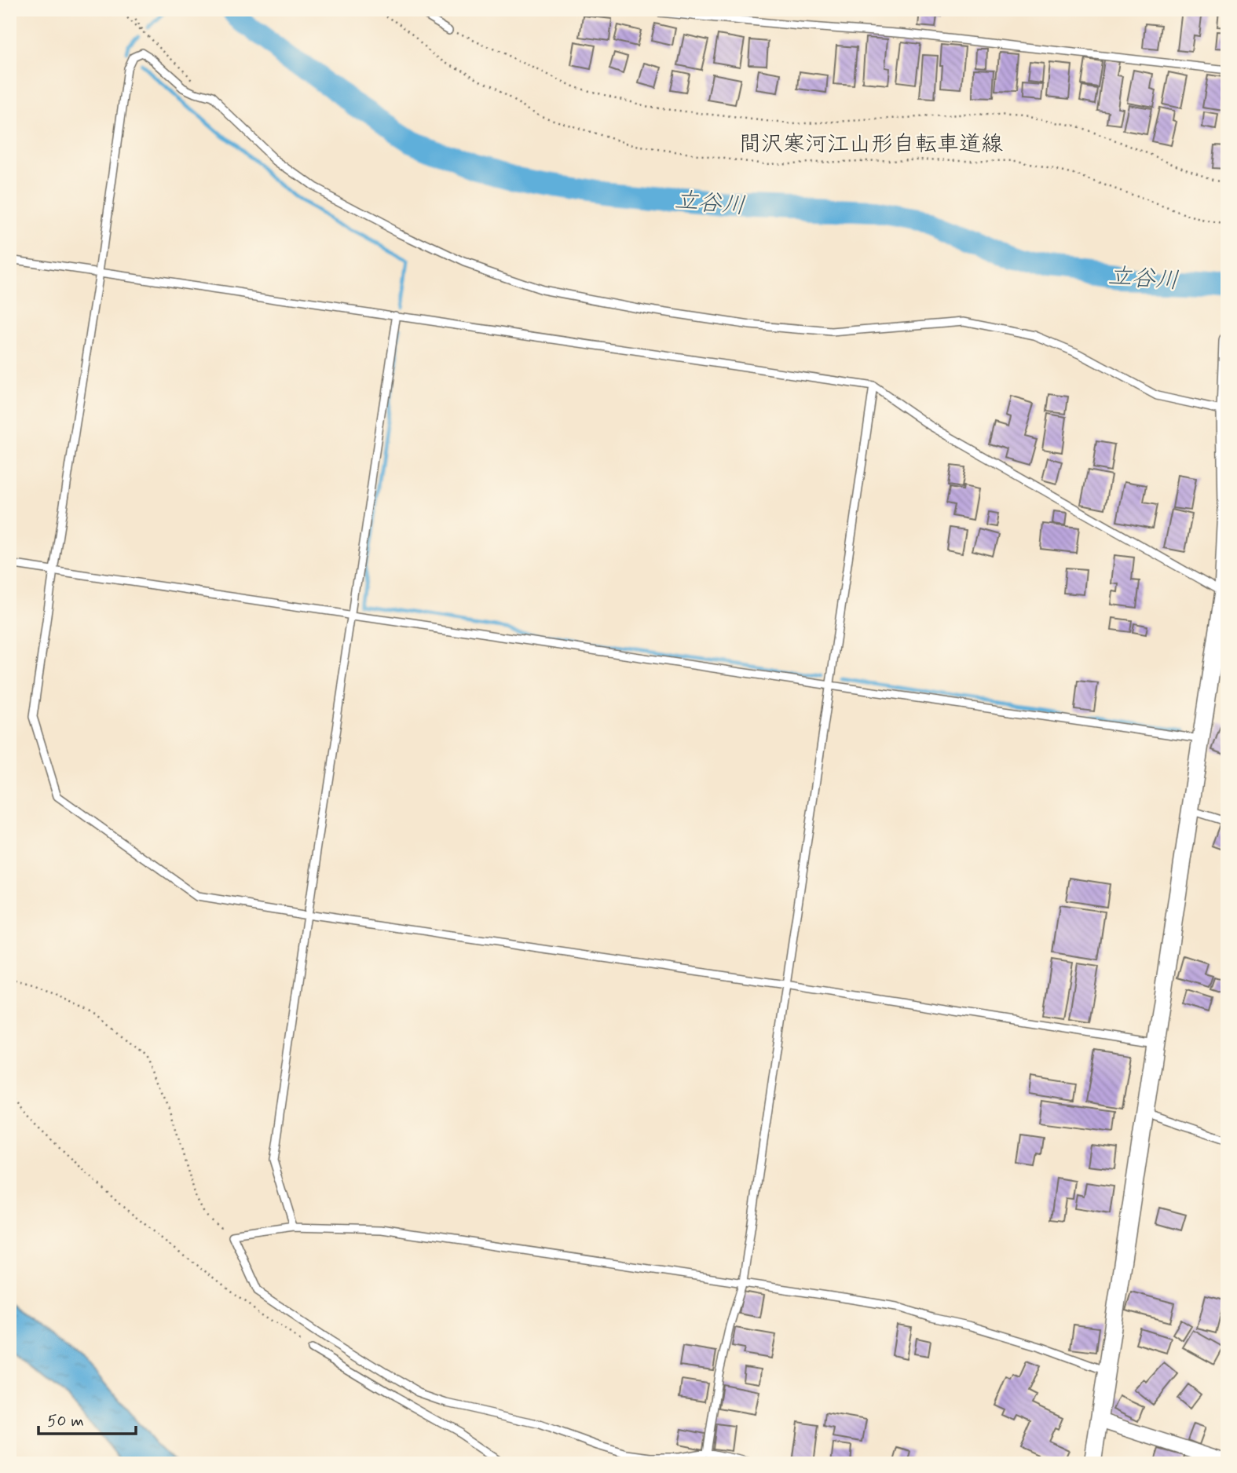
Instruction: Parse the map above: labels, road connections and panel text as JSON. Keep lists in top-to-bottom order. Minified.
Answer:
{"streets":{"path":["間沢寒河江山形自転車道線"]},"water":["立谷川"],"scale_bar":"50 m"}
